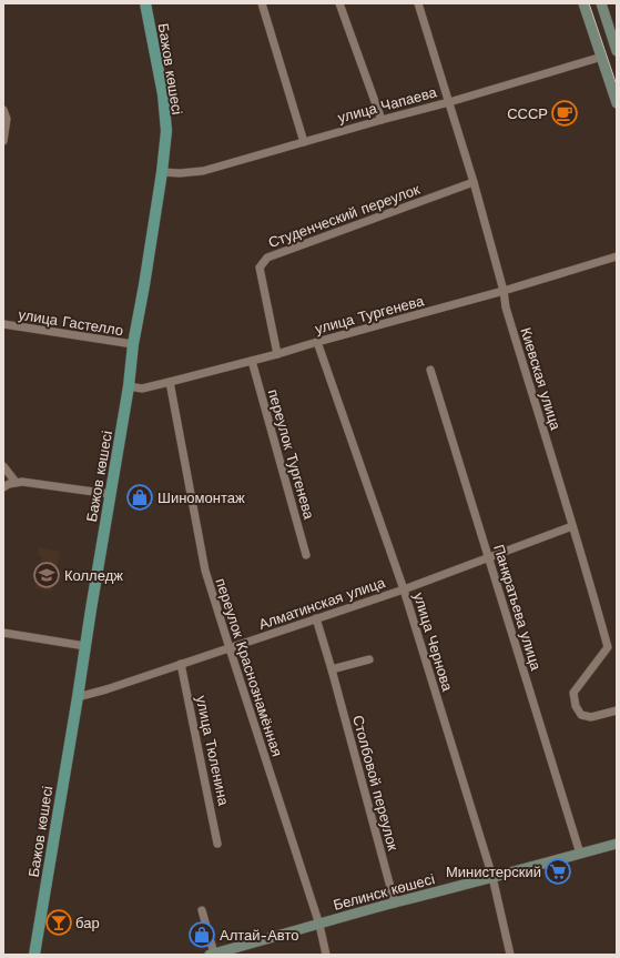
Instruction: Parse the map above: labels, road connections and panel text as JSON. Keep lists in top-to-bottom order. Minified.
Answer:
{"streets":{"main road":["Бажов көшесі","улица Чапаева","Белинск көшесі"],"street":["Студенческий переулок","улица Тургенева","улица Гастелло","Киевская улица","переулок Тургенева","Алматинская улица","Панкратьева улица","улица Чернова","переулок Краснознамённая","улица Тюленина","Столбовой переулок"]},"crossings":[["Бажов көшесі","улица Чапаева"],["Бажов көшесі","улица Тургенева"],["Бажов көшесі","улица Гастелло"],["Бажов көшесі","Алматинская улица"],["улица Чапаева","Киевская улица"],["Студенческий переулок","улица Тургенева"],["Студенческий переулок","Киевская улица"],["улица Тургенева","Киевская улица"],["улица Тургенева","переулок Тургенева"],["улица Тургенева","улица Чернова"],["улица Тургенева","переулок Краснознамённая"],["Киевская улица","Алматинская улица"],["Алматинская улица","Панкратьева улица"],["Алматинская улица","улица Чернова"],["Алматинская улица","переулок Краснознамённая"],["Алматинская улица","улица Тюленина"],["Алматинская улица","Столбовой переулок"],["Панкратьева улица","Белинск көшесі"],["улица Чернова","Белинск көшесі"],["переулок Краснознамённая","Белинск көшесі"],["Столбовой переулок","Белинск көшесі"]],"places":{"cafe":["СССР"],"shop":["Шиномонтаж","Алтай-Авто"],"school or university":["Колледж"],"supermarket":["Министерский"],"bar":["бар"]}}
